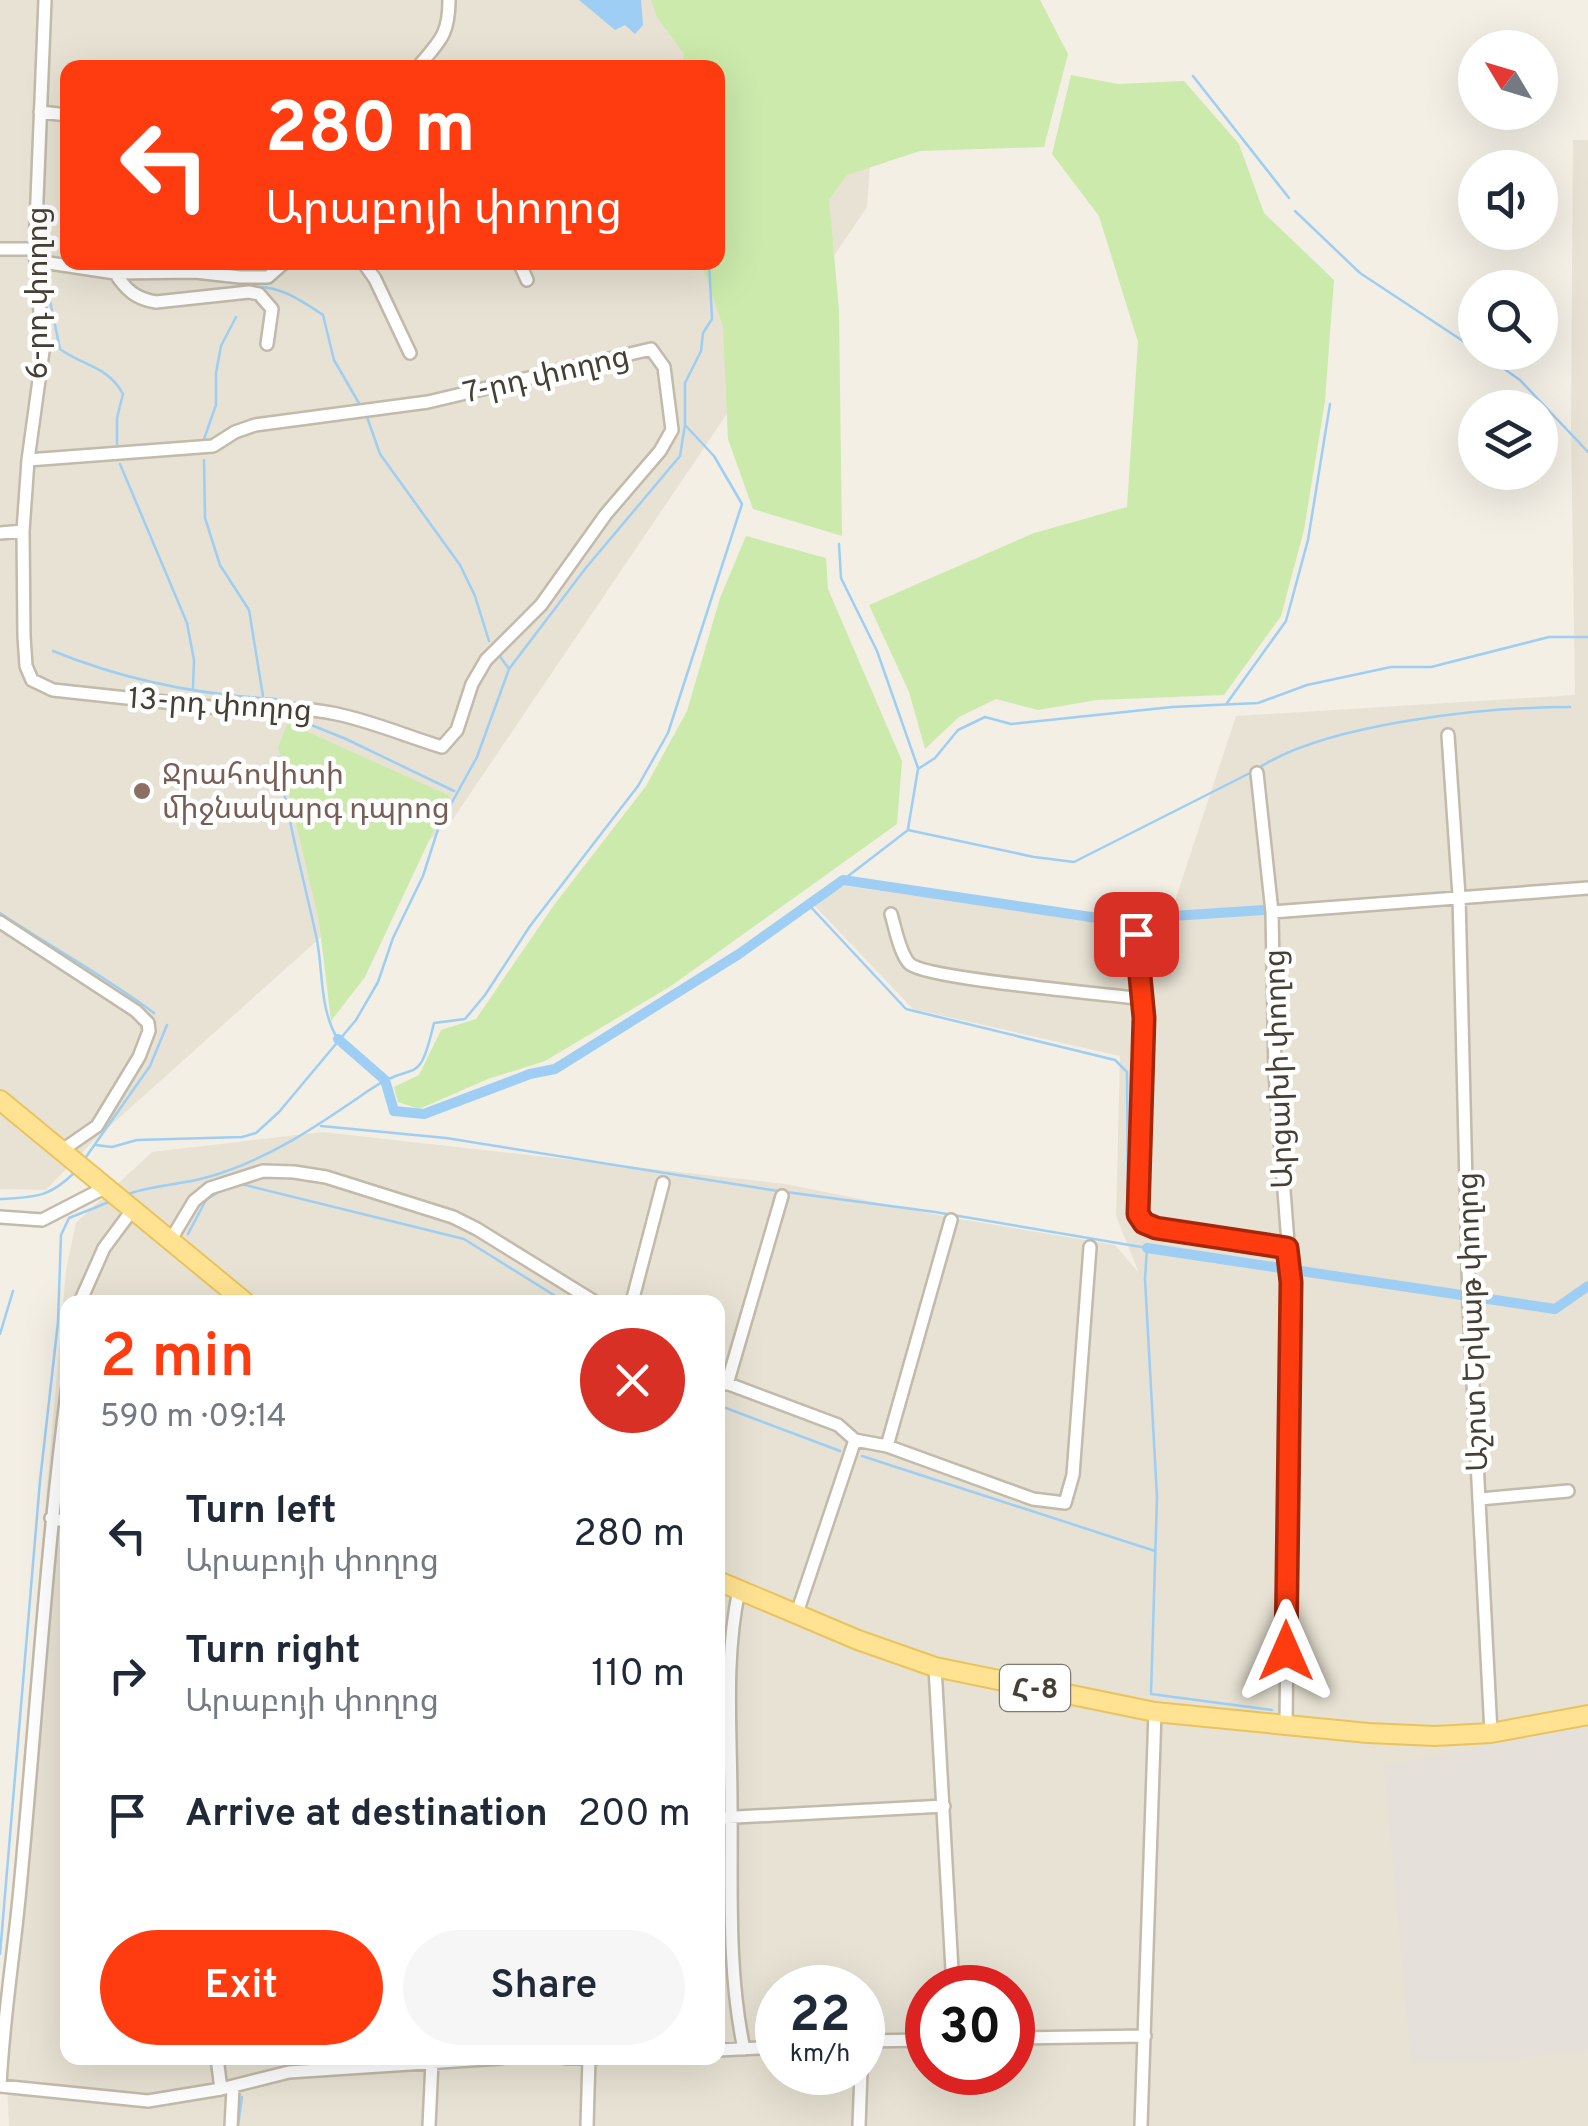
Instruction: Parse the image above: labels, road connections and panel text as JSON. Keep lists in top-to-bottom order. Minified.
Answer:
{"streets":{"main road":["Հ-8"],"street":["6-րդ փողոց","7-րդ փողոց","13-րդ փողոց","Արցախի փողոց","Աշոտ Երկաթ փողոց"]},"crossings":[["6-րդ փողոց","7-րդ փողոց"],["6-րդ փողոց","13-րդ փողոց"],["7-րդ փողոց","13-րդ փողոց"],["Արցախի փողոց","Հ-8"],["Աշոտ Երկաթ փողոց","Հ-8"]],"places":["Ջրահովիտի միջնակարգ դպրոց"],"north":"top left","page":{"turn":["280 m","Արաբոյի փողոց"],"heading":["2 min","590 m · 09:14"],"list":[{"name":"Turn left","note":"Արաբոյի փողոց","value":"280 m"},{"name":"Turn right","note":"Արաբոյի փողոց","value":"110 m"},{"name":"Arrive at destination","value":"200 m"}],"buttons":["Exit","Share"],"speed":"22 km/h","limit":"30"}}
